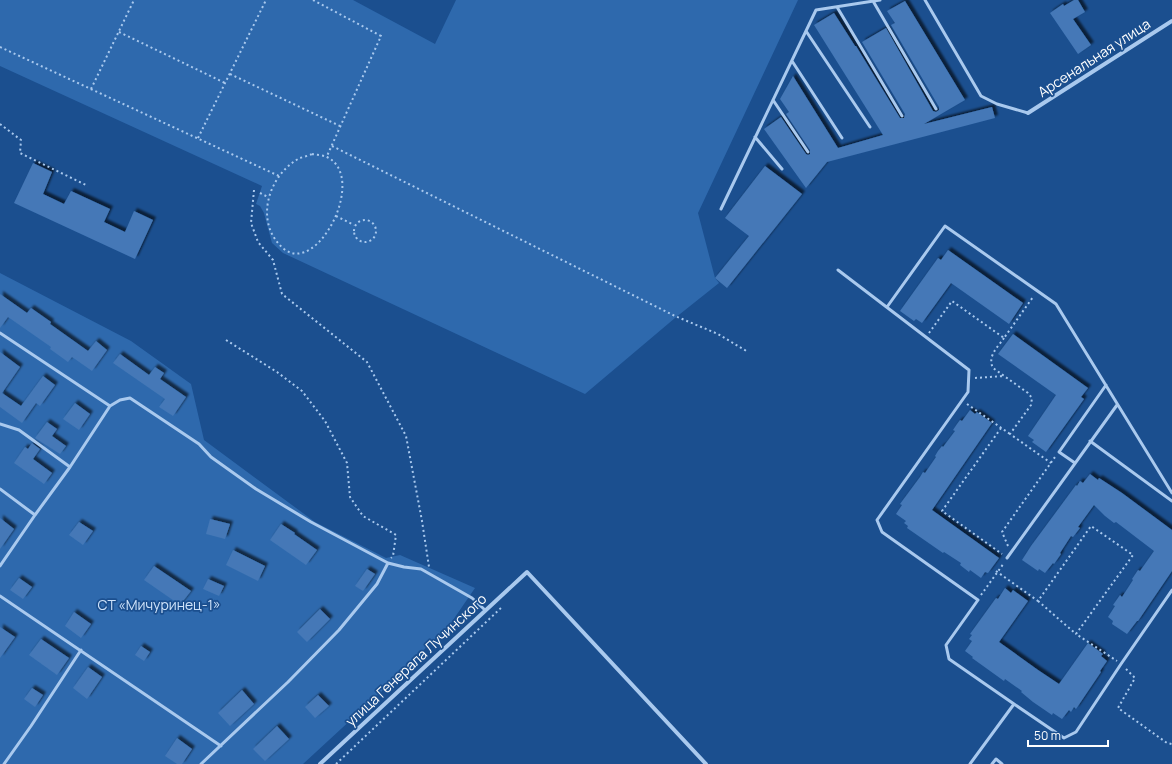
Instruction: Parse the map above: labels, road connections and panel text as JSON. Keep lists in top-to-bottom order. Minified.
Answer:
{"streets":{"street":["Арсенальная улица","улица Генерала Лучинского"]},"parks":["СТ «Мичуринец-1»"],"scale_bar":"50 m"}
